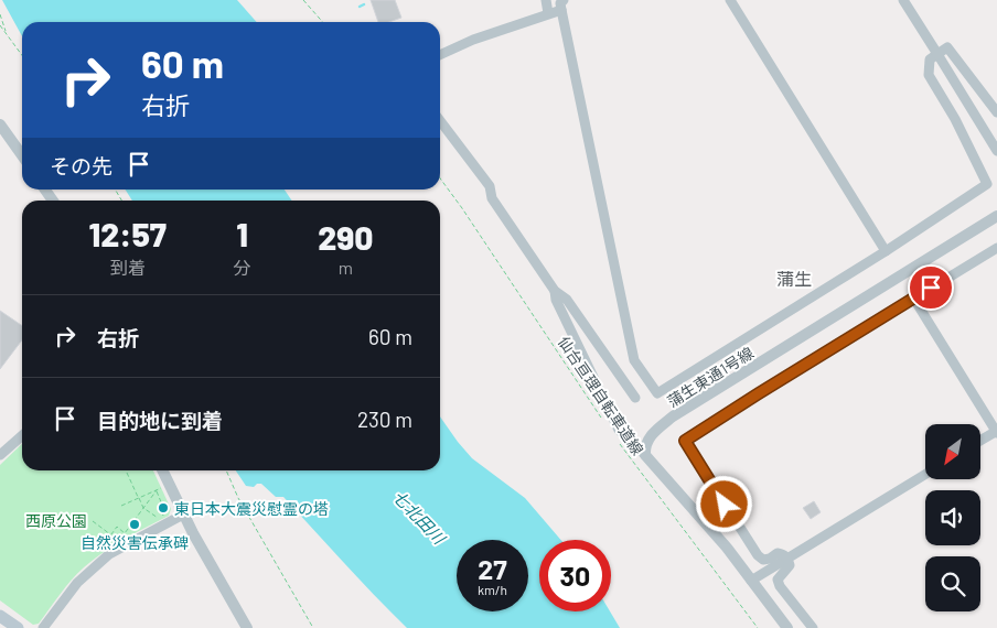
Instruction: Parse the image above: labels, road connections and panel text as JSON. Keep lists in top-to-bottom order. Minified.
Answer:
{"streets":{"street":["蒲生東通1号線"],"path":["仙台亘理自転車道線"]},"districts":["蒲生"],"water":["七北田川"],"parks":["西原公園"],"places":["東日本大震災慰霊の塔","自然災害伝承碑"],"north":"bottom left","page":{"turn":["60 m","右折"],"then":"その先","eta":["12:57","到着","1","分","290","m"],"list":[{"name":"右折","value":"60 m"},{"name":"目的地に到着","value":"230 m"}],"speed":"27 km/h","limit":"30"}}
